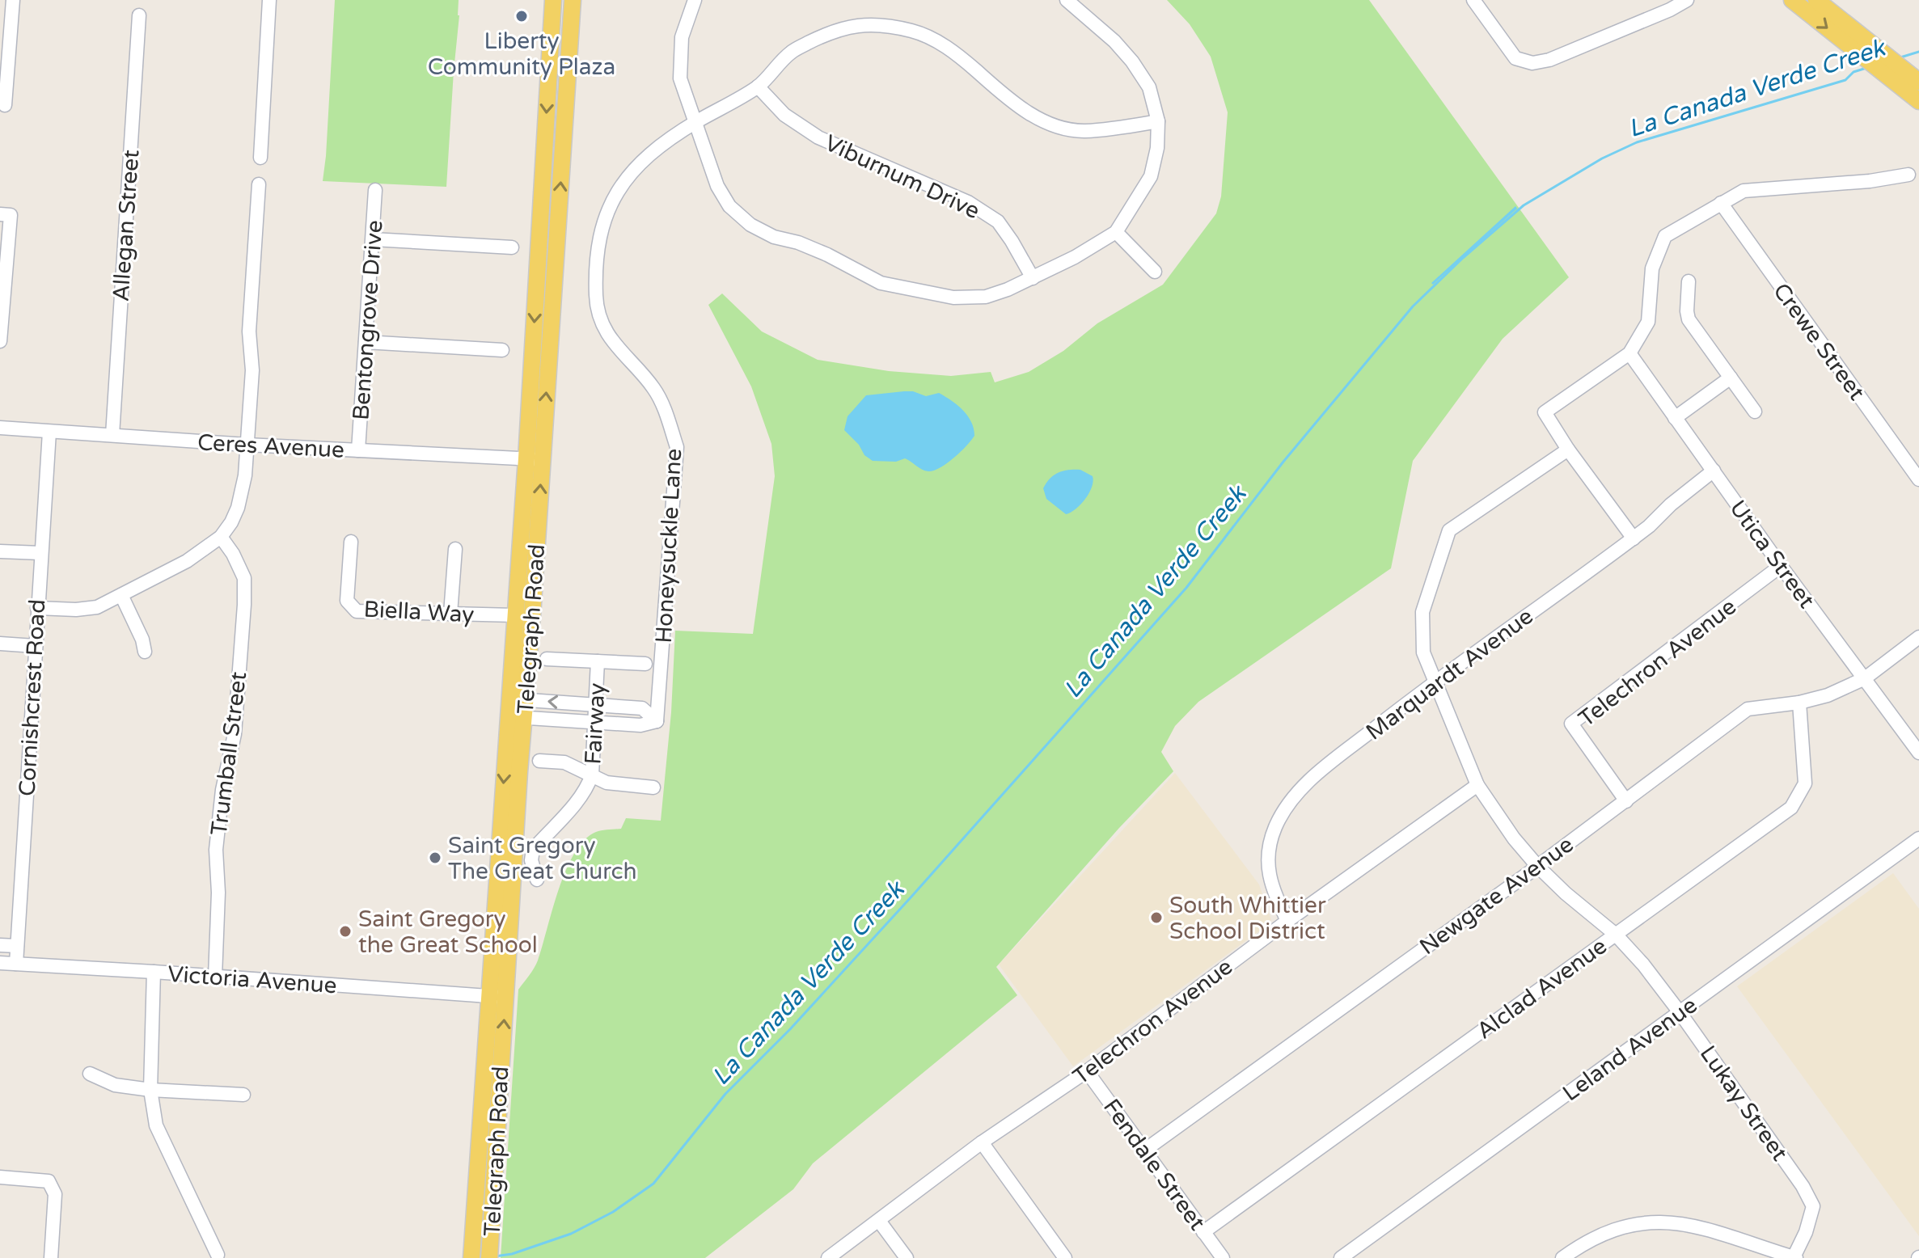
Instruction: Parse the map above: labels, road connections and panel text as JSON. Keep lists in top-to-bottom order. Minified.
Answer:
{"streets":{"main road":["Telegraph Road"],"street":["Viburnum Drive","Allegan Street","Bentongrove Drive","Crewe Street","Ceres Avenue","Honeysuckle Lane","Utica Street","Biella Way","Telechron Avenue","Marquardt Avenue","Cornishcrest Road","Fairway","Trumball Street","Newgate Avenue","Victoria Avenue","Alclad Avenue","Leland Avenue","Lukay Street","Fendale Street"]},"crossings":[["Viburnum Drive","Honeysuckle Lane"],["Allegan Street","Ceres Avenue"],["Bentongrove Drive","Ceres Avenue"],["Ceres Avenue","Telegraph Road"],["Ceres Avenue","Cornishcrest Road"],["Utica Street","Telechron Avenue"],["Utica Street","Marquardt Avenue"],["Utica Street","Newgate Avenue"],["Biella Way","Telegraph Road"],["Telegraph Road","Victoria Avenue"],["Telechron Avenue","Marquardt Avenue"],["Telechron Avenue","Newgate Avenue"],["Telechron Avenue","Lukay Street"],["Telechron Avenue","Fendale Street"],["Marquardt Avenue","Lukay Street"],["Cornishcrest Road","Victoria Avenue"],["Trumball Street","Victoria Avenue"],["Newgate Avenue","Alclad Avenue"],["Newgate Avenue","Lukay Street"],["Newgate Avenue","Fendale Street"],["Alclad Avenue","Lukay Street"],["Alclad Avenue","Fendale Street"],["Leland Avenue","Lukay Street"]],"water":["La Canada Verde Creek"],"places":["Liberty Community Plaza","Saint Gregory The Great Church","South Whittier School District","Saint Gregory the Great School"]}
